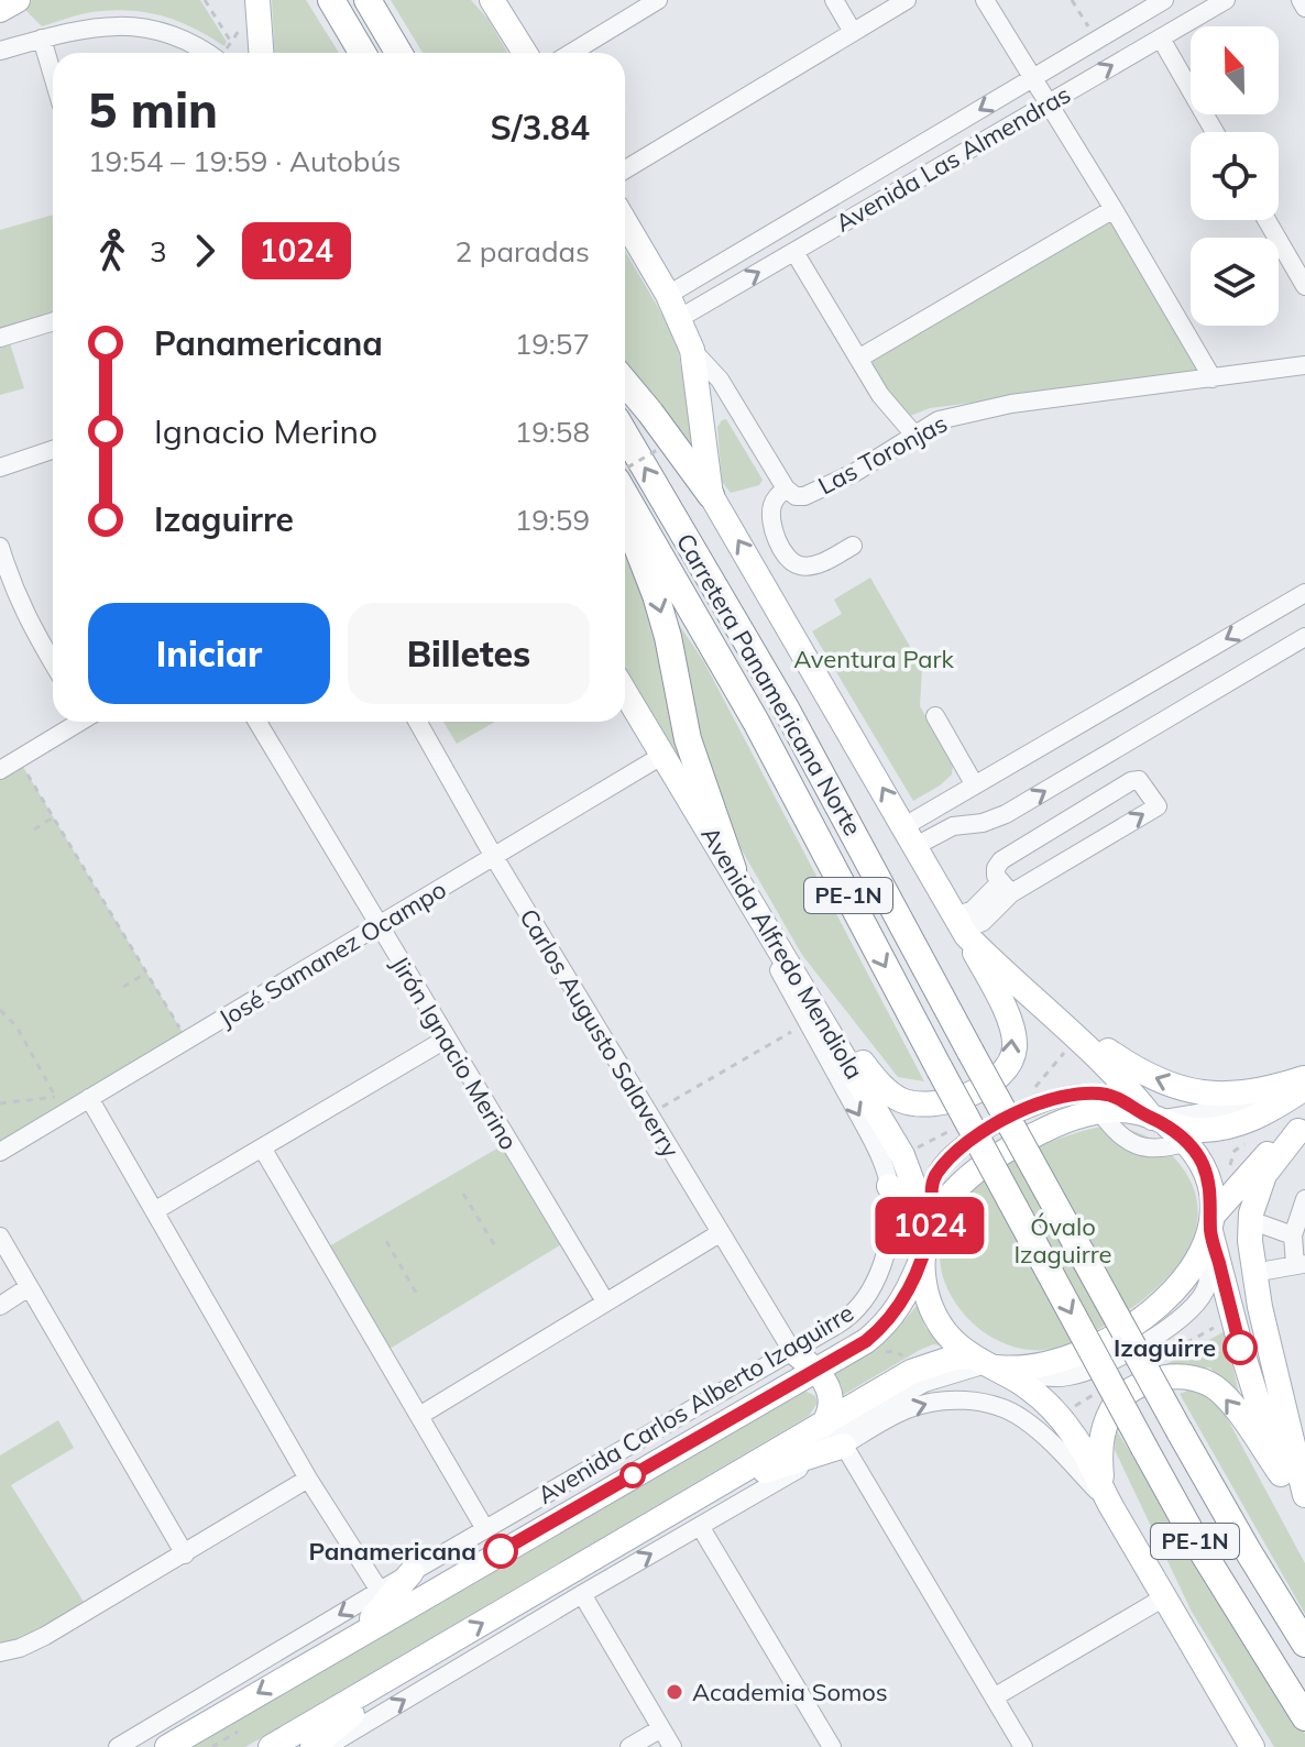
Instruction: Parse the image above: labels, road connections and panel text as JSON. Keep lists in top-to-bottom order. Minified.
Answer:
{"streets":{"highway":["Carretera Panamericana Norte","PE-1N"],"main road":["Avenida Alfredo Mendiola","Avenida Carlos Alberto Izaguirre"],"street":["Avenida Las Almendras","Las Toronjas","José Samanez Ocampo","Carlos Augusto Salaverry","Jirón Ignacio Merino"]},"crossings":[["Avenida Alfredo Mendiola","José Samanez Ocampo"],["Avenida Alfredo Mendiola","Avenida Carlos Alberto Izaguirre"],["José Samanez Ocampo","Carlos Augusto Salaverry"],["José Samanez Ocampo","Jirón Ignacio Merino"],["Carlos Augusto Salaverry","Avenida Carlos Alberto Izaguirre"]],"parks":["Aventura Park","Óvalo Izaguirre"],"places":["Izaguirre","Panamericana","Academia Somos"],"lines":["bus line 1024"],"north":"top","page":{"on_map":"1024","heading":["5 min","19:54 – 19:59 · Autobús","S/3.84"],"legs":["3","1024","2 paradas"],"list":[{"name":"Panamericana","value":"19:57"},{"name":"Ignacio Merino","value":"19:58"},{"name":"Izaguirre","value":"19:59"}],"buttons":["Iniciar","Billetes"]}}
